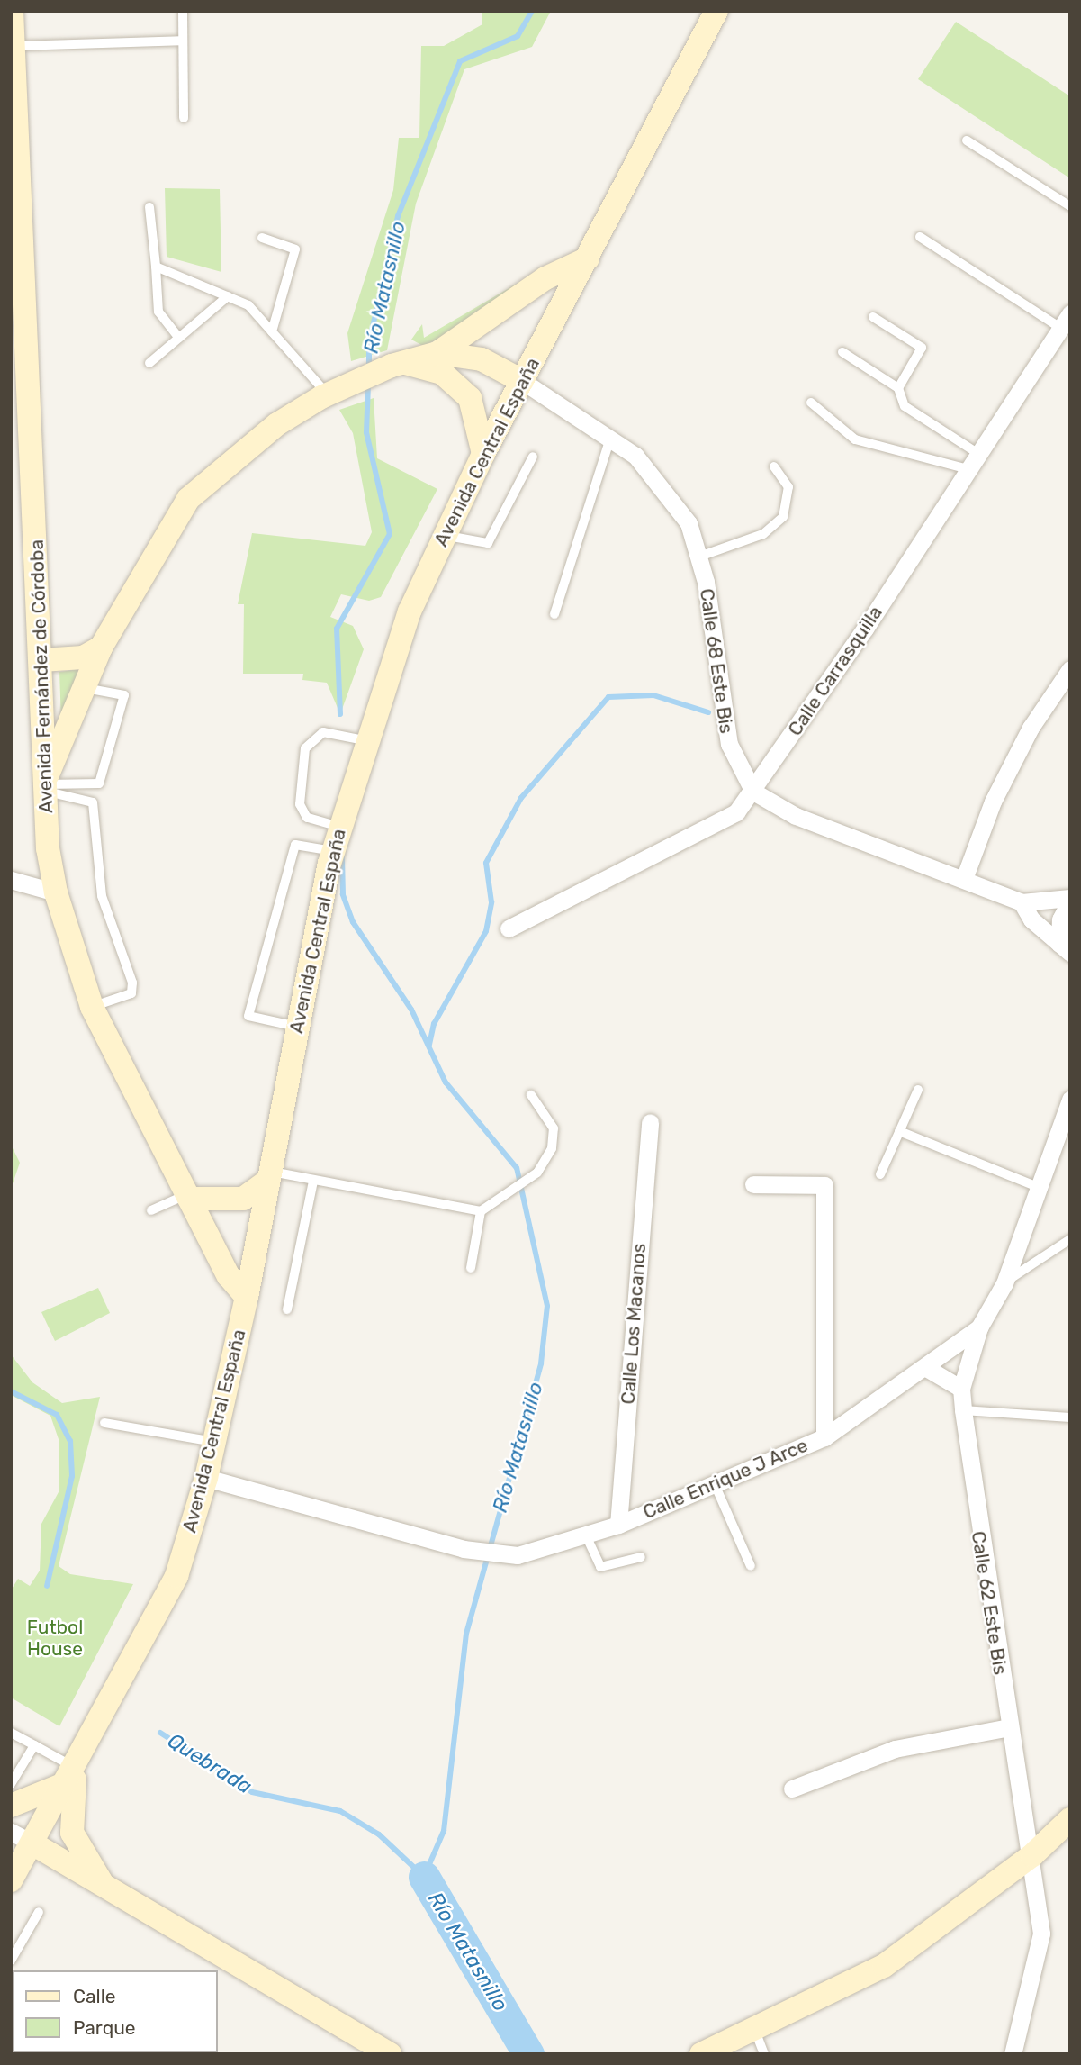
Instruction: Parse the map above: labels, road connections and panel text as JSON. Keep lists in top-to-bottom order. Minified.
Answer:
{"streets":{"main road":["Avenida Central España","Avenida Fernández de Córdoba"],"street":["Calle 68 Este Bis","Calle Carrasquilla","Calle Los Macanos","Calle Enrique J Arce","Calle 62 Este Bis"]},"crossings":[["Avenida Central España","Calle 68 Este Bis"],["Avenida Central España","Avenida Fernández de Córdoba"],["Avenida Central España","Calle Enrique J Arce"],["Calle 68 Este Bis","Calle Carrasquilla"],["Calle Los Macanos","Calle Enrique J Arce"]],"water":["Río Matasnillo","Quebrada"],"parks":["Futbol House"],"legend":["Calle","Parque"]}
